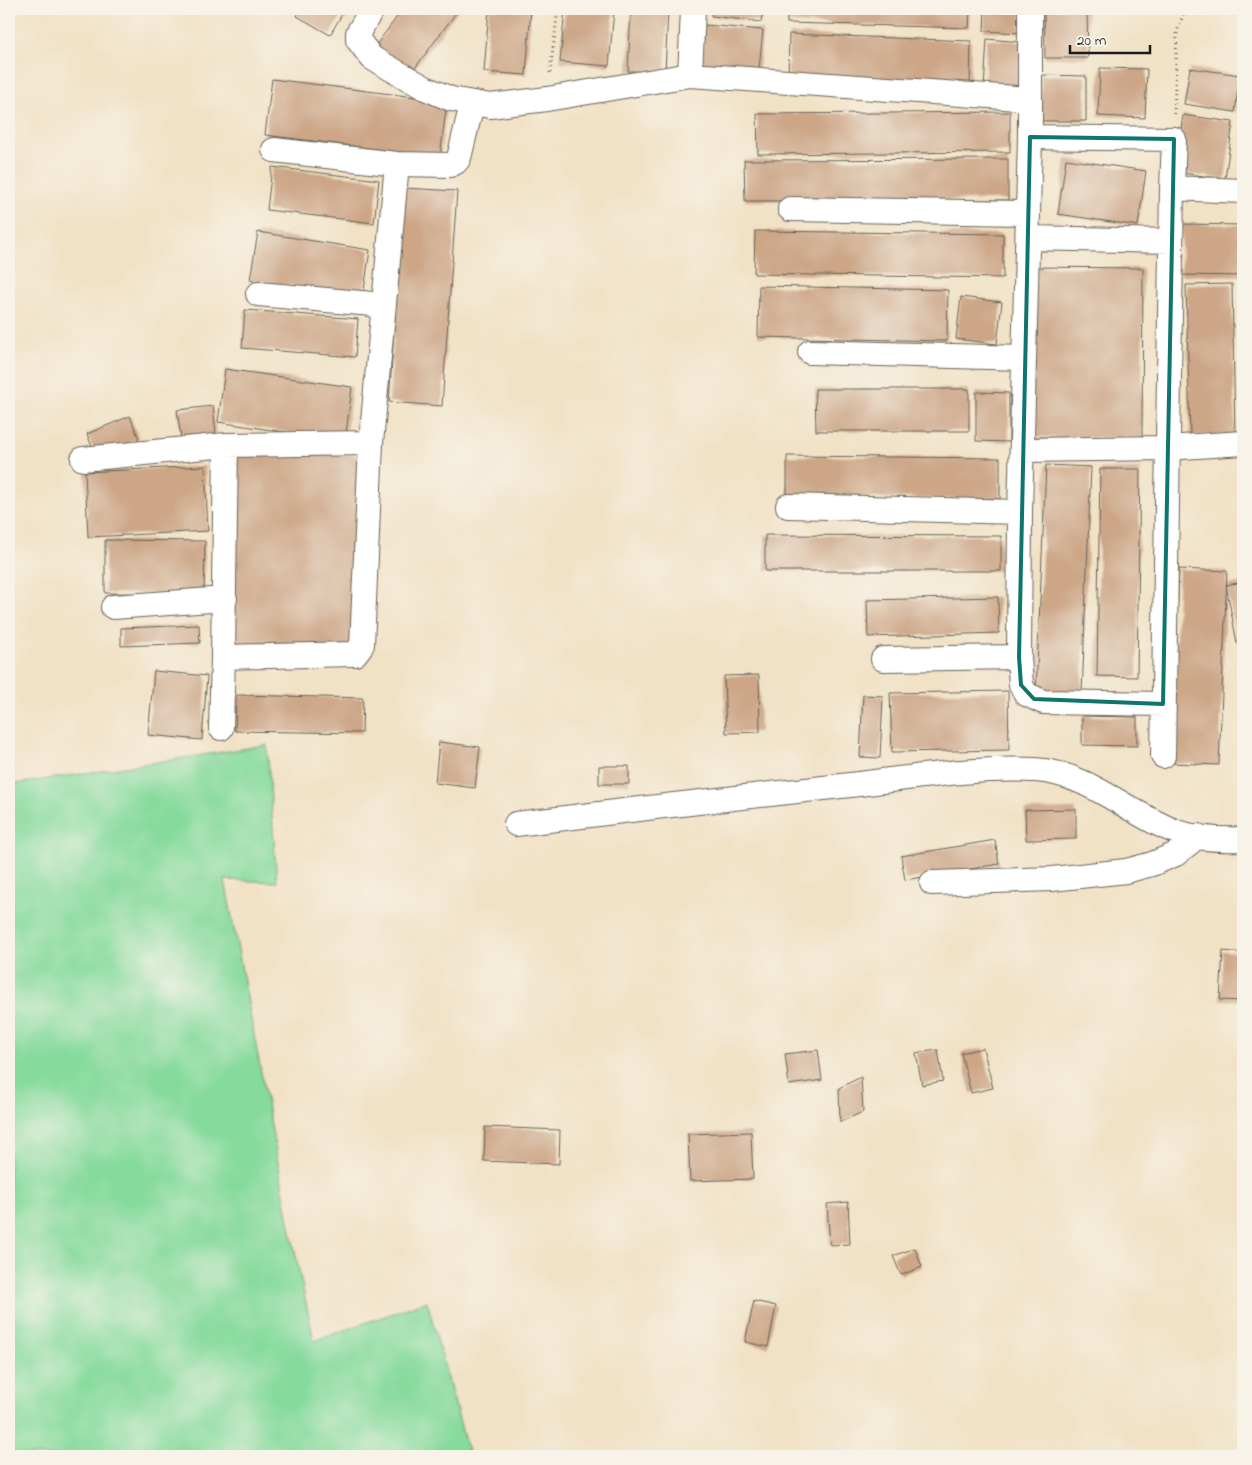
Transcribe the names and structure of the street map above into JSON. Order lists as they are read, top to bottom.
{
  "scale_bar": "20 m"
}
